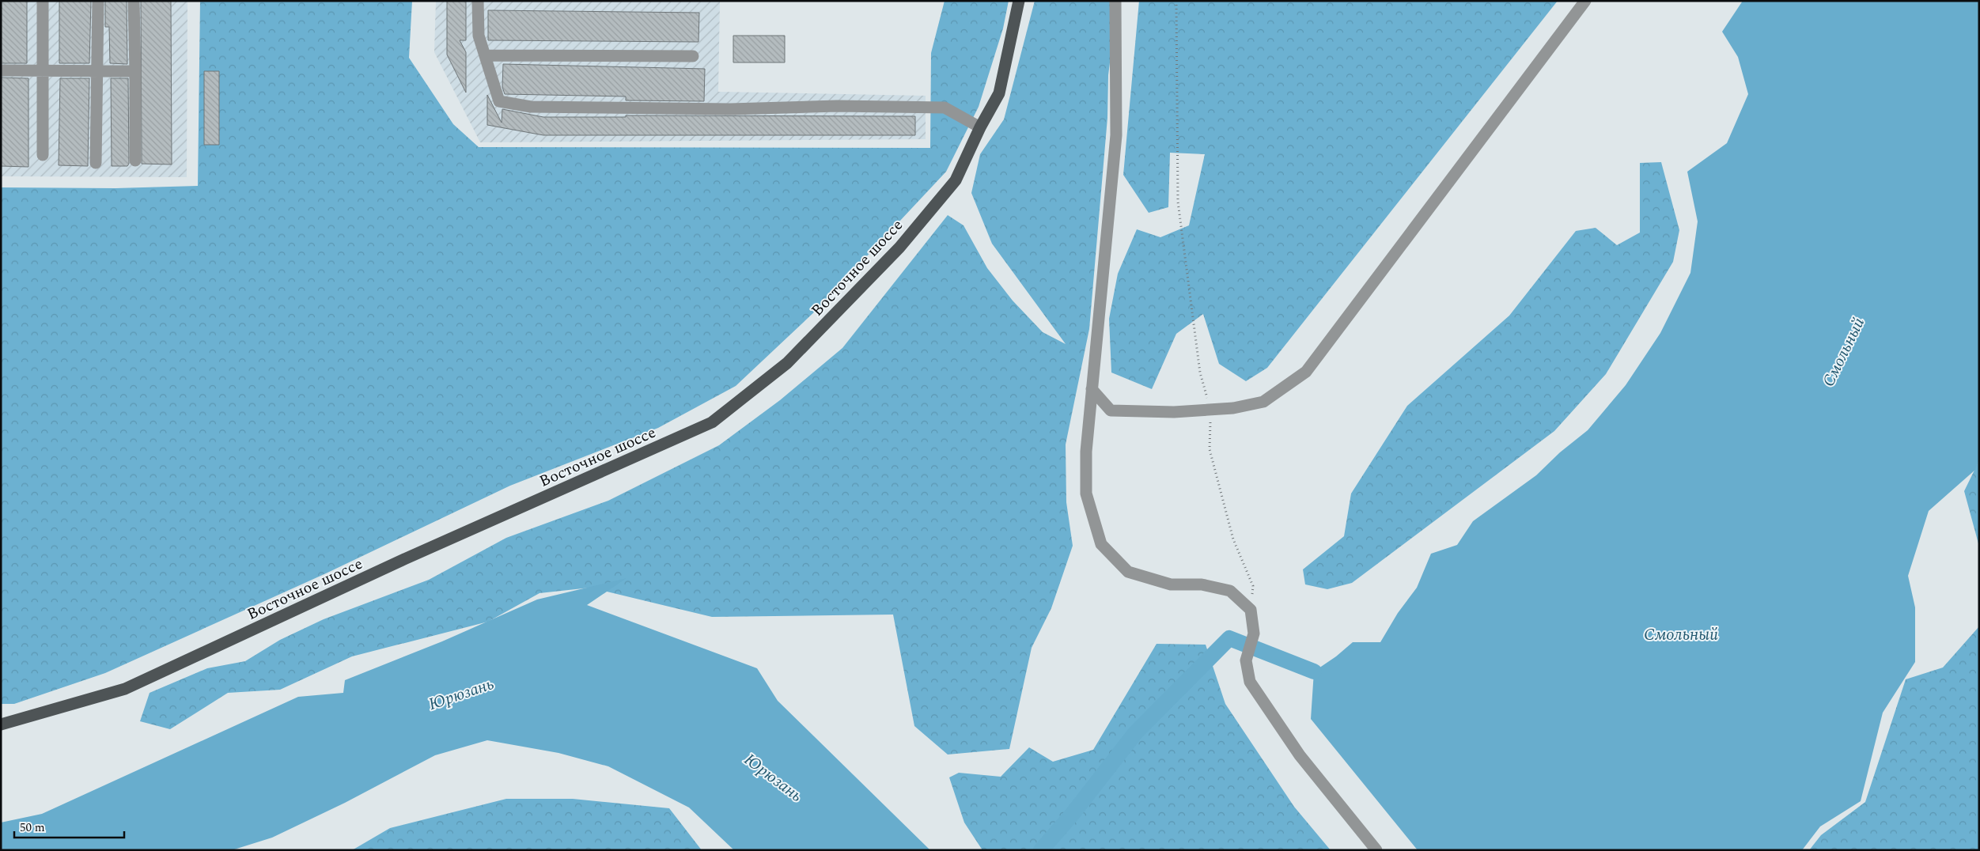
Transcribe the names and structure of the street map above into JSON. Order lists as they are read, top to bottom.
{
  "streets": {
    "main road": ["Восточное шоссе"]
  },
  "water": ["Смольный", "Юрюзань"],
  "scale_bar": "50 m"
}
